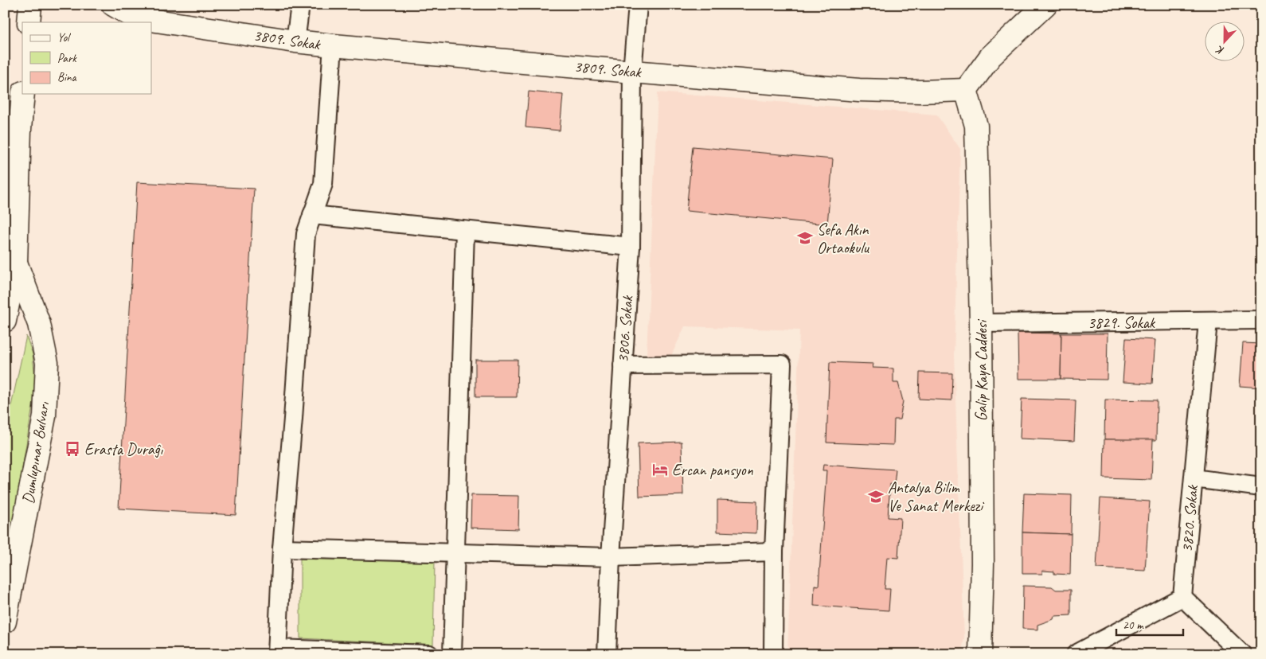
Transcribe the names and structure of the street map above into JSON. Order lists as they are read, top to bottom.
{
  "streets": {
    "main road": ["3809. Sokak", "Galip Kaya Caddesi", "Dumlupınar Bulvarı"],
    "street": ["3829. Sokak", "3806. Sokak", "3820. Sokak"]
  },
  "crossings": [
    ["3809. Sokak", "3806. Sokak"],
    ["3809. Sokak", "Galip Kaya Caddesi"],
    ["3829. Sokak", "Galip Kaya Caddesi"],
    ["3829. Sokak", "3820. Sokak"]
  ],
  "places": {
    "school or university": ["Sefa Akın Ortaokulu", "Antalya Bilim Ve Sanat Merkezi"],
    "bus stop": ["Erasta Duraĝı"],
    "hotel": ["Ercan pansyon"]
  },
  "legend": ["Yol", "Park", "Bina"],
  "scale_bar": "20 m",
  "north": "bottom"
}
